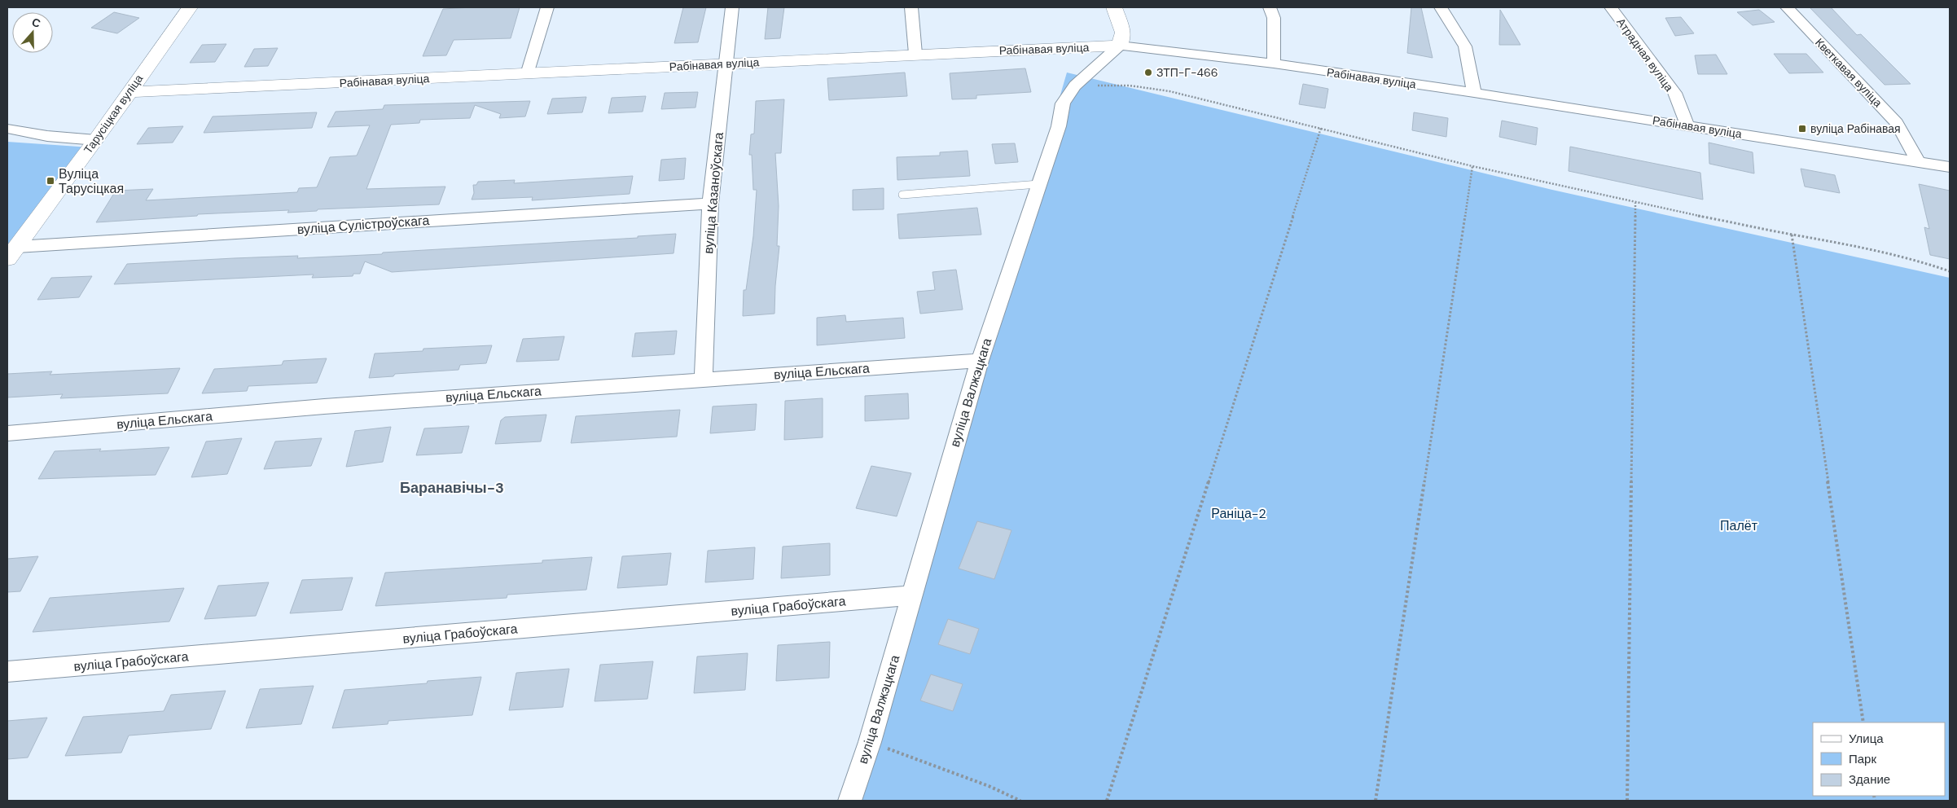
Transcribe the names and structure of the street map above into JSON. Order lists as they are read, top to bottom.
{
  "streets": {
    "street": [
      "Рабінавая вуліца",
      "Атрадная вуліца",
      "Кветкавая вуліца",
      "Тарусіцкая вуліца",
      "вуліца Казаноўскага",
      "вуліца Сулістроўскага",
      "вуліца Ельскага",
      "вуліца Валжэцкага",
      "вуліца Грабоўскага"
    ]
  },
  "crossings": [
    ["Рабінавая вуліца", "Атрадная вуліца"],
    ["Рабінавая вуліца", "Кветкавая вуліца"],
    ["Рабінавая вуліца", "Тарусіцкая вуліца"],
    ["Рабінавая вуліца", "вуліца Казаноўскага"],
    ["Рабінавая вуліца", "вуліца Валжэцкага"],
    ["Тарусіцкая вуліца", "вуліца Сулістроўскага"],
    ["вуліца Казаноўскага", "вуліца Сулістроўскага"],
    ["вуліца Казаноўскага", "вуліца Ельскага"],
    ["вуліца Ельскага", "вуліца Валжэцкага"],
    ["вуліца Валжэцкага", "вуліца Грабоўскага"]
  ],
  "districts": ["Баранавічы-3"],
  "parks": ["Раніца-2", "Палёт"],
  "places": {
    "other": ["ЗТП-Г-466"],
    "transit": ["вуліца Рабінавая", "Вуліца Тарусіцкая"]
  },
  "legend": ["Улица", "Парк", "Здание"],
  "north": "top"
}
